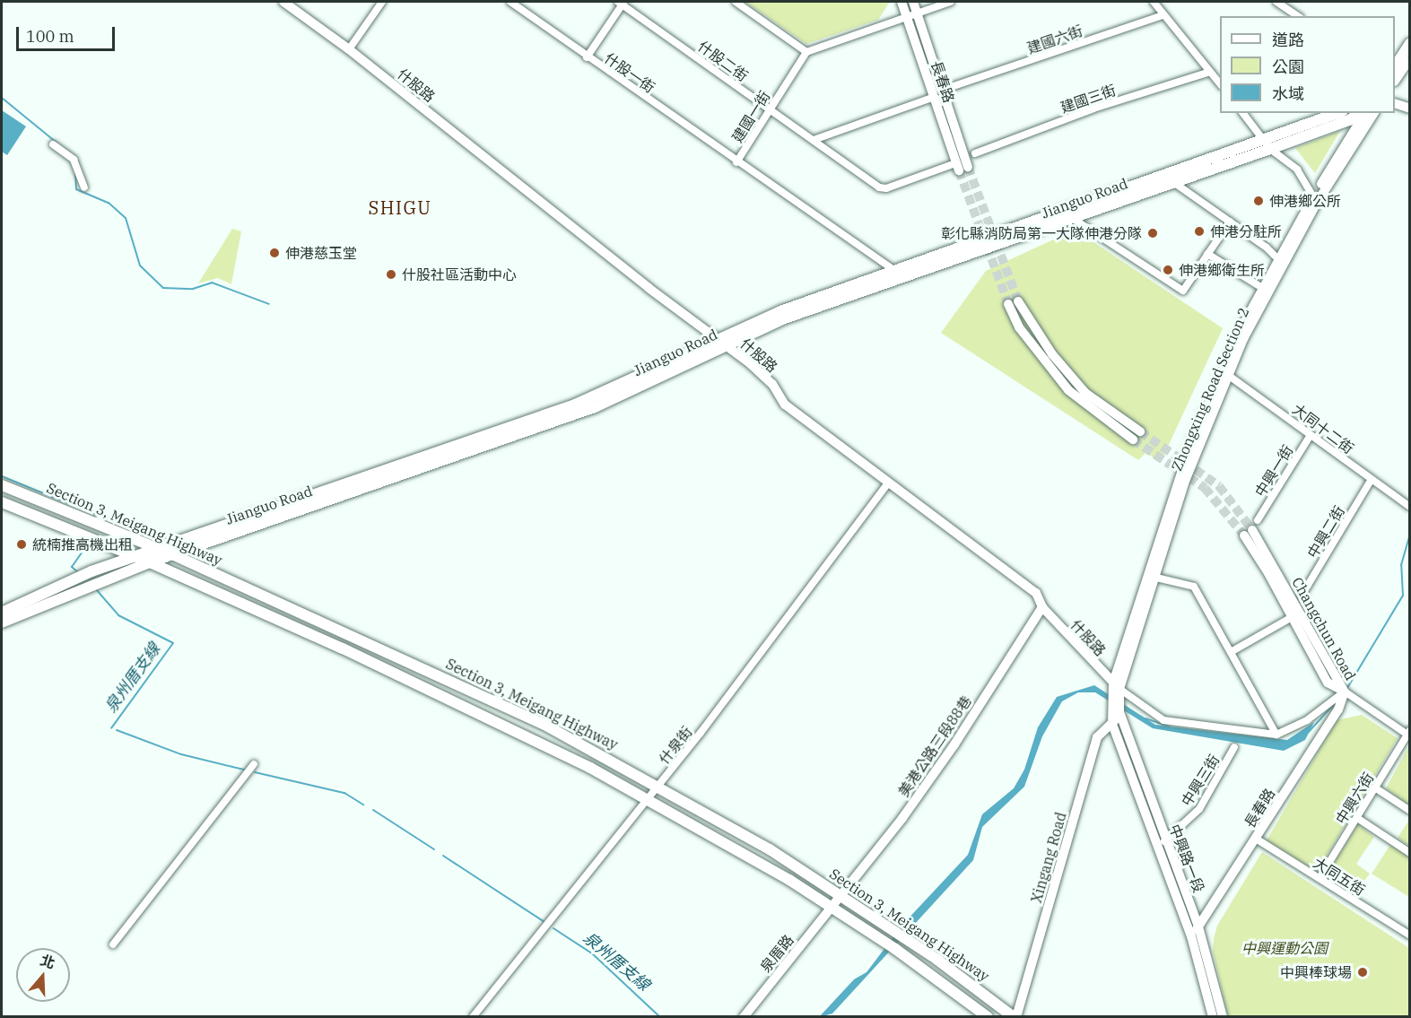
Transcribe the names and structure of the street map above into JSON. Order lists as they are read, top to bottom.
{
  "streets": {
    "main road": ["Jianguo Road", "Section 3, Meigang Highway"],
    "street": [
      "建國六街",
      "什股二街",
      "什股一街",
      "長春路",
      "什股路",
      "建國三街",
      "建國一街",
      "Zhongxing Road Section 2",
      "大同十二街",
      "中興一街",
      "中興二街",
      "Changchun Road",
      "什泉街",
      "美港公路三段88巷",
      "中興三街",
      "中興六街",
      "Xingang Road",
      "中興路一段",
      "大同五街",
      "泉厝路"
    ]
  },
  "crossings": [
    ["什股二街", "建國一街"],
    ["什股一街", "建國一街"],
    ["長春路", "Changchun Road"],
    ["長春路", "中興路一段"],
    ["長春路", "大同五街"],
    ["什股路", "Jianguo Road"],
    ["什股路", "Zhongxing Road Section 2"],
    ["什股路", "什泉街"],
    ["什股路", "美港公路三段88巷"],
    ["什股路", "Xingang Road"],
    ["什股路", "中興路一段"],
    ["建國一街", "Jianguo Road"],
    ["Jianguo Road", "Section 3, Meigang Highway"],
    ["Zhongxing Road Section 2", "大同十二街"],
    ["Zhongxing Road Section 2", "Xingang Road"],
    ["Zhongxing Road Section 2", "中興路一段"],
    ["大同十二街", "中興一街"],
    ["大同十二街", "中興二街"],
    ["Section 3, Meigang Highway", "什泉街"],
    ["Section 3, Meigang Highway", "美港公路三段88巷"],
    ["Section 3, Meigang Highway", "Xingang Road"],
    ["Section 3, Meigang Highway", "泉厝路"],
    ["美港公路三段88巷", "泉厝路"],
    ["中興三街", "中興路一段"],
    ["中興六街", "大同五街"],
    ["Xingang Road", "中興路一段"]
  ],
  "districts": ["SHIGU"],
  "water": ["泉州厝支線"],
  "parks": ["中興運動公園"],
  "places": [
    "伸港鄉公所",
    "伸港分駐所",
    "彰化縣消防局第一大隊伸港分隊",
    "伸港慈玉堂",
    "伸港鄉衛生所",
    "什股社區活動中心",
    "統楠推高機出租",
    "中興棒球場"
  ],
  "legend": ["道路", "公園", "水域"],
  "scale_bar": "100 m",
  "north": "top"
}
